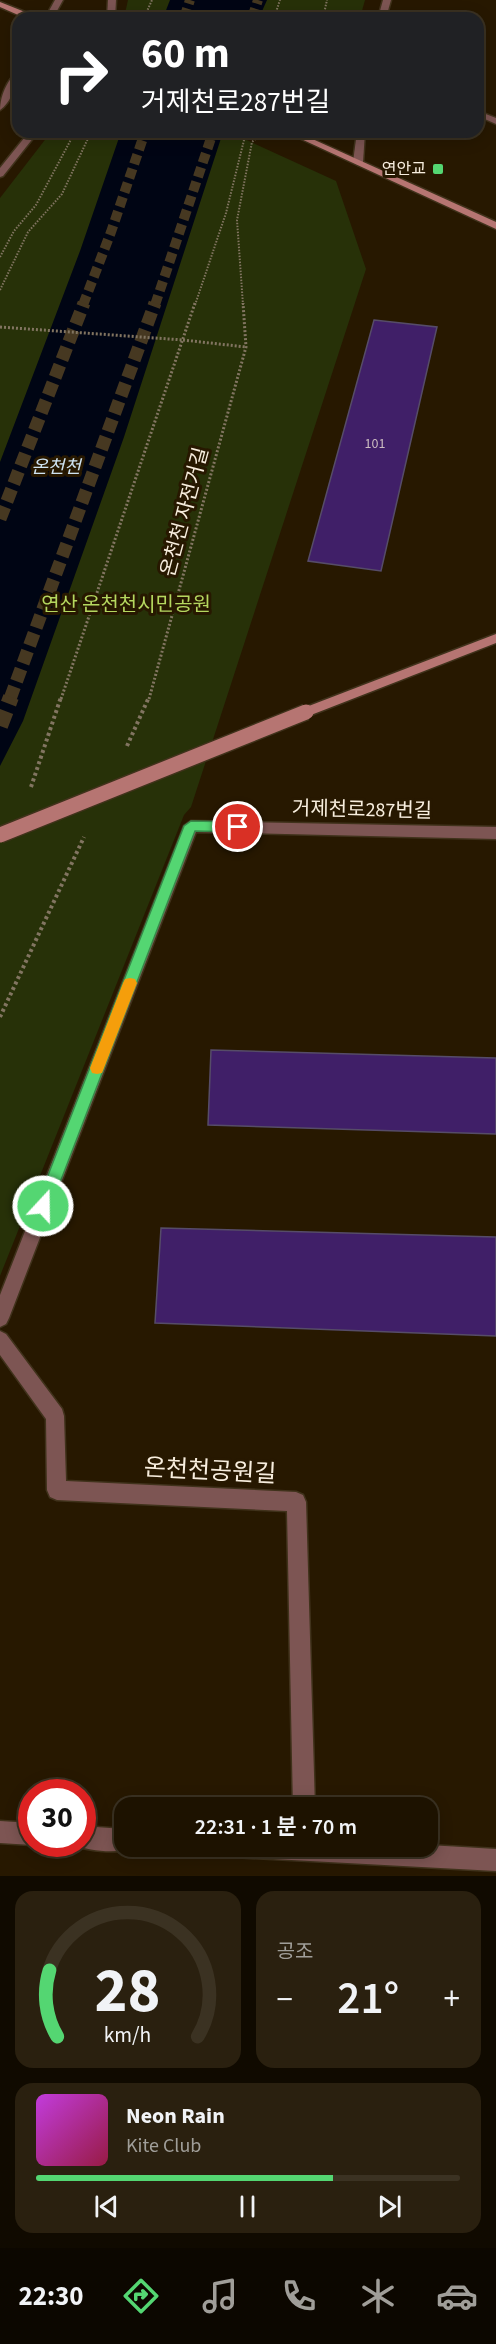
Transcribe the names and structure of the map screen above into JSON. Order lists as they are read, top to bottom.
{
  "streets": {
    "street": ["거제천로287번길", "온천천공원길"],
    "path": ["온천천 자전거길"]
  },
  "water": ["온천천"],
  "parks": ["연산 온천천시민공원"],
  "places": {
    "transit": ["연안교"]
  },
  "house_numbers": ["101"],
  "page": {
    "turn": ["60 m", "거제천로287번길"],
    "limit": "30",
    "trip": "22:31 · 1 분 · 70 m",
    "tile": "공조",
    "heat": ["−", "21°", "+"],
    "song": ["Neon Rain", "Kite Club"],
    "tabs": "22:30",
    "gauge": ["28", "km/h"]
  }
}
